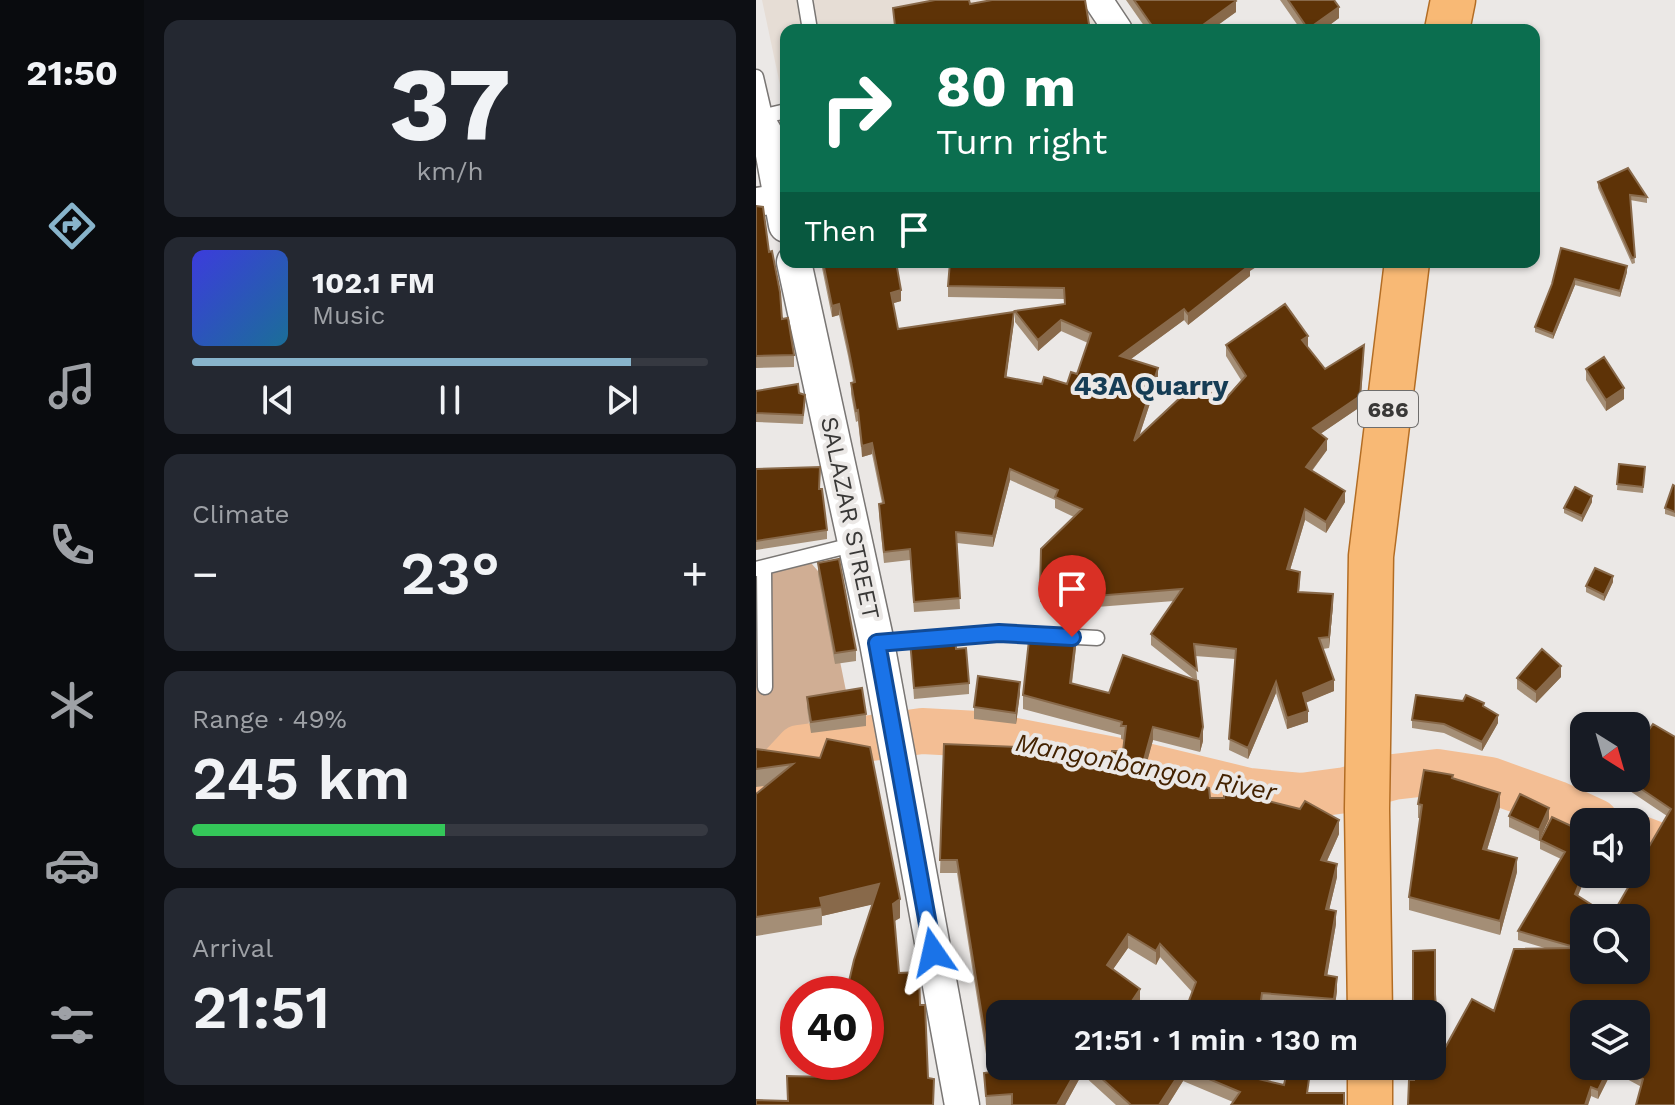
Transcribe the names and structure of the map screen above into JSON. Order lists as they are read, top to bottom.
{
  "streets": {
    "main road": ["686"],
    "street": ["SALAZAR STREET"]
  },
  "districts": ["43A Quarry"],
  "water": ["Mangonbangon River"],
  "north": "bottom right",
  "page": {
    "tabs": "21:50",
    "tile": [
      ["37", "km/h"],
      "Climate",
      ["Range · 49%", "245 km"],
      ["Arrival", "21:51"]
    ],
    "turn": ["80 m", "Turn right"],
    "then": "Then",
    "song": ["102.1 FM", "Music"],
    "heat": ["−", "23°", "+"],
    "limit": "40",
    "trip": "21:51 · 1 min · 130 m"
  }
}
